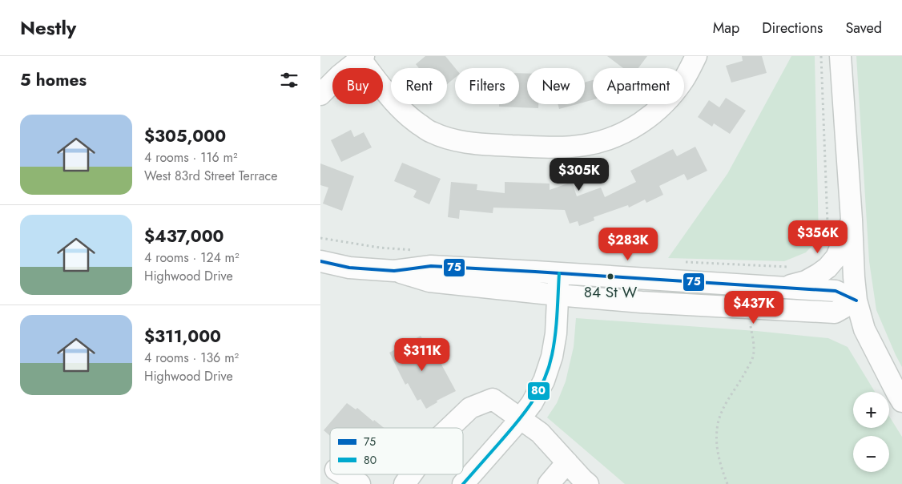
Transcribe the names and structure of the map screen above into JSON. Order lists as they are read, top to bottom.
{
  "places": ["84 St W"],
  "lines": ["transit line 75", "transit line 80"],
  "legend": ["75", "80"],
  "page": {
    "header": "Nestly",
    "nav": ["Map", "Directions", "Saved"],
    "heading": "5 homes",
    "chip": [
      "Buy",
      "Rent",
      "Filters",
      "New",
      "Apartment"
    ],
    "list": [
      {
        "name": "$305,000",
        "note": "4 rooms · 116 m² · West 83rd Street Terrace"
      },
      {
        "name": "$437,000",
        "note": "4 rooms · 124 m² · Highwood Drive"
      },
      {
        "name": "$311,000",
        "note": "4 rooms · 136 m² · Highwood Drive"
      }
    ],
    "price": [
      "$305K",
      "$356K",
      "$283K",
      "$437K",
      "$311K"
    ],
    "map_buttons": ["+", "−"]
  }
}
